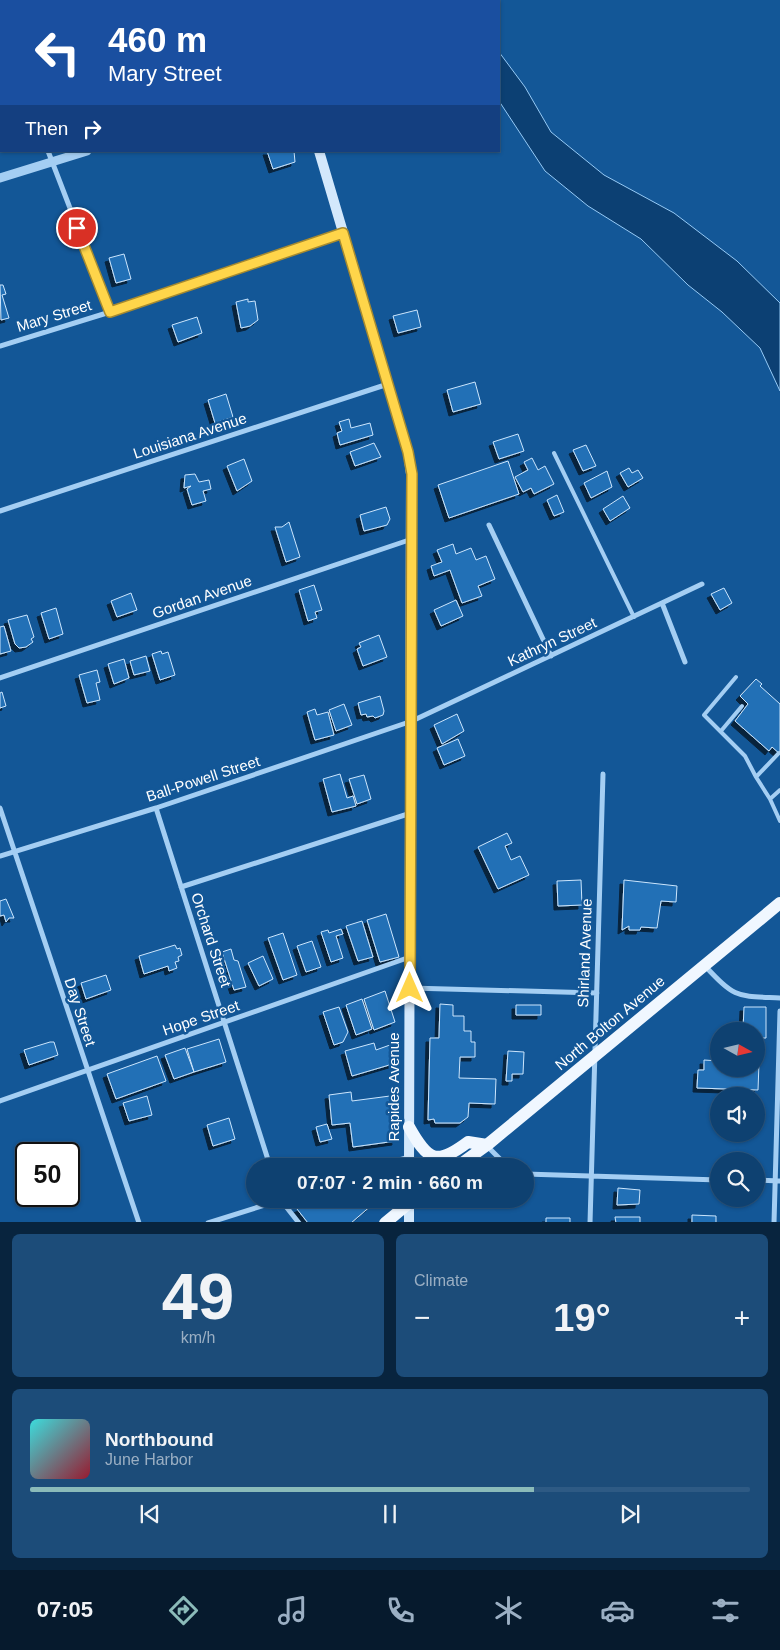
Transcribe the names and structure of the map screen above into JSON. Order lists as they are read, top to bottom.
{
  "streets": {
    "main road": ["North Bolton Avenue", "Rapides Avenue"],
    "street": [
      "Mary Street",
      "Louisiana Avenue",
      "Gordan Avenue",
      "Kathryn Street",
      "Ball-Powell Street",
      "Orchard Street",
      "Shirland Avenue",
      "Day Street",
      "Hope Street"
    ]
  },
  "crossings": [
    ["Mary Street", "Rapides Avenue"],
    ["Louisiana Avenue", "Rapides Avenue"],
    ["Gordan Avenue", "Rapides Avenue"],
    ["Kathryn Street", "Ball-Powell Street"],
    ["Kathryn Street", "Rapides Avenue"],
    ["Ball-Powell Street", "Orchard Street"],
    ["Ball-Powell Street", "Day Street"],
    ["Ball-Powell Street", "Rapides Avenue"],
    ["Orchard Street", "Hope Street"],
    ["Shirland Avenue", "North Bolton Avenue"],
    ["Day Street", "Hope Street"],
    ["Hope Street", "Rapides Avenue"]
  ],
  "north": "right",
  "page": {
    "turn": ["460 m", "Mary Street"],
    "then": "Then",
    "limit": "50",
    "trip": "07:07 · 2 min · 660 m",
    "tile": [
      ["49", "km/h"],
      "Climate"
    ],
    "heat": ["−", "19°", "+"],
    "song": ["Northbound", "June Harbor"],
    "tabs": "07:05"
  }
}
